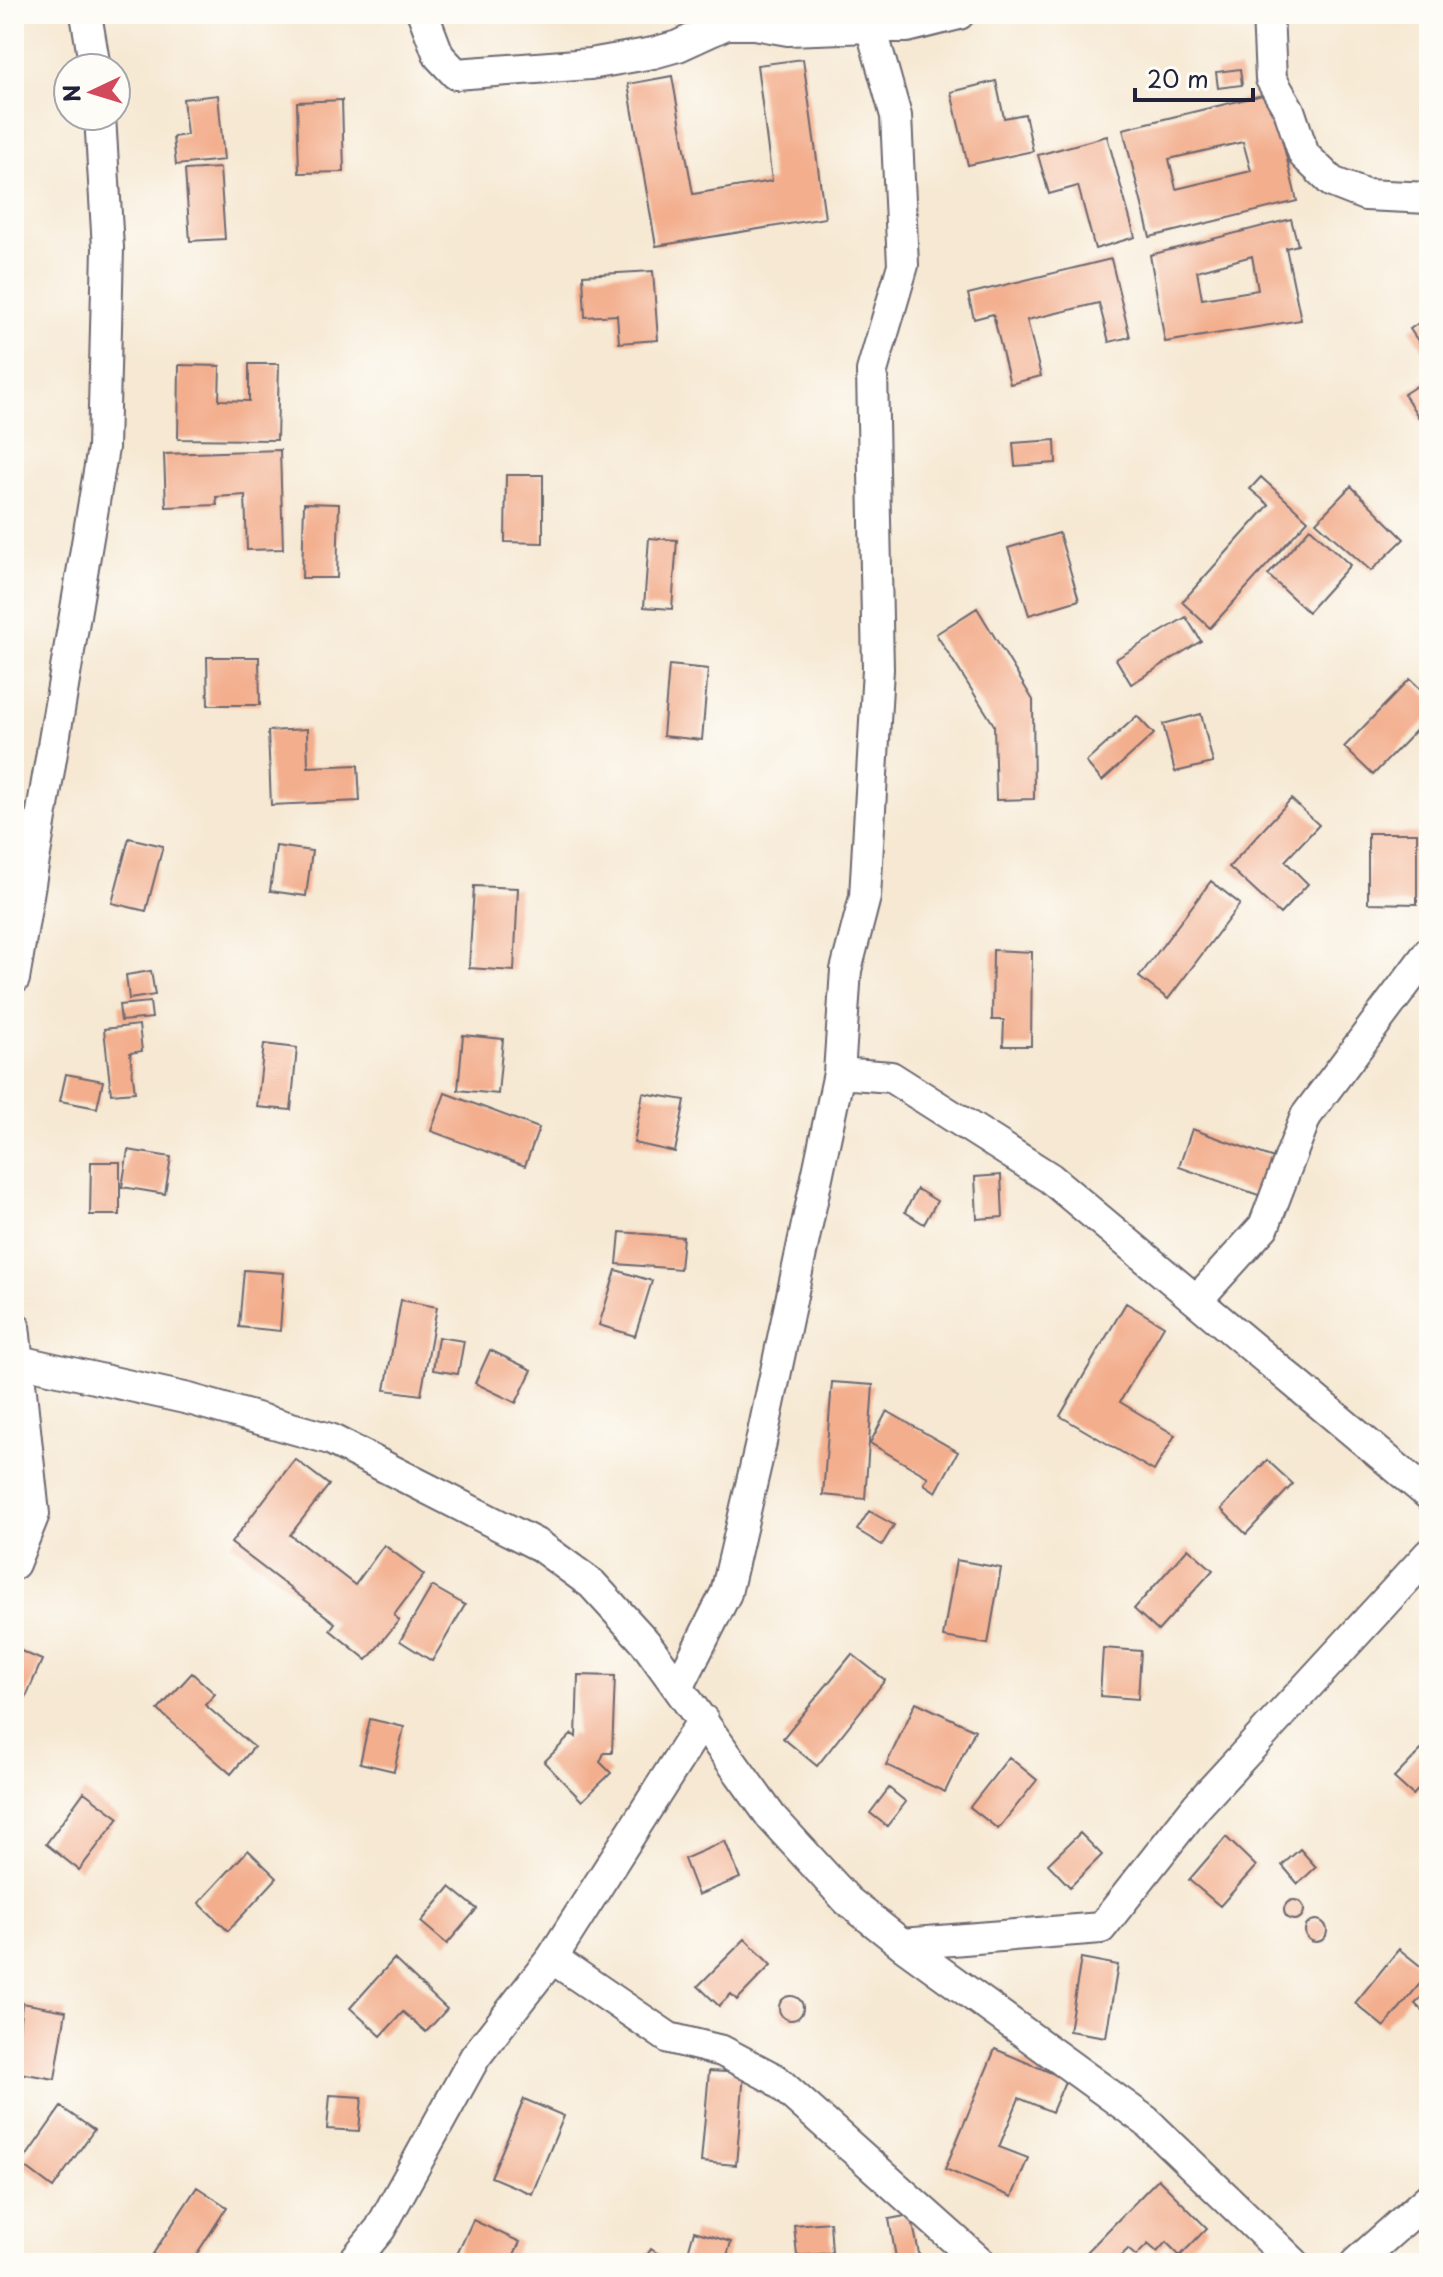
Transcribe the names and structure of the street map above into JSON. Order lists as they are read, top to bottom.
{
  "scale_bar": "20 m",
  "north": "left"
}
